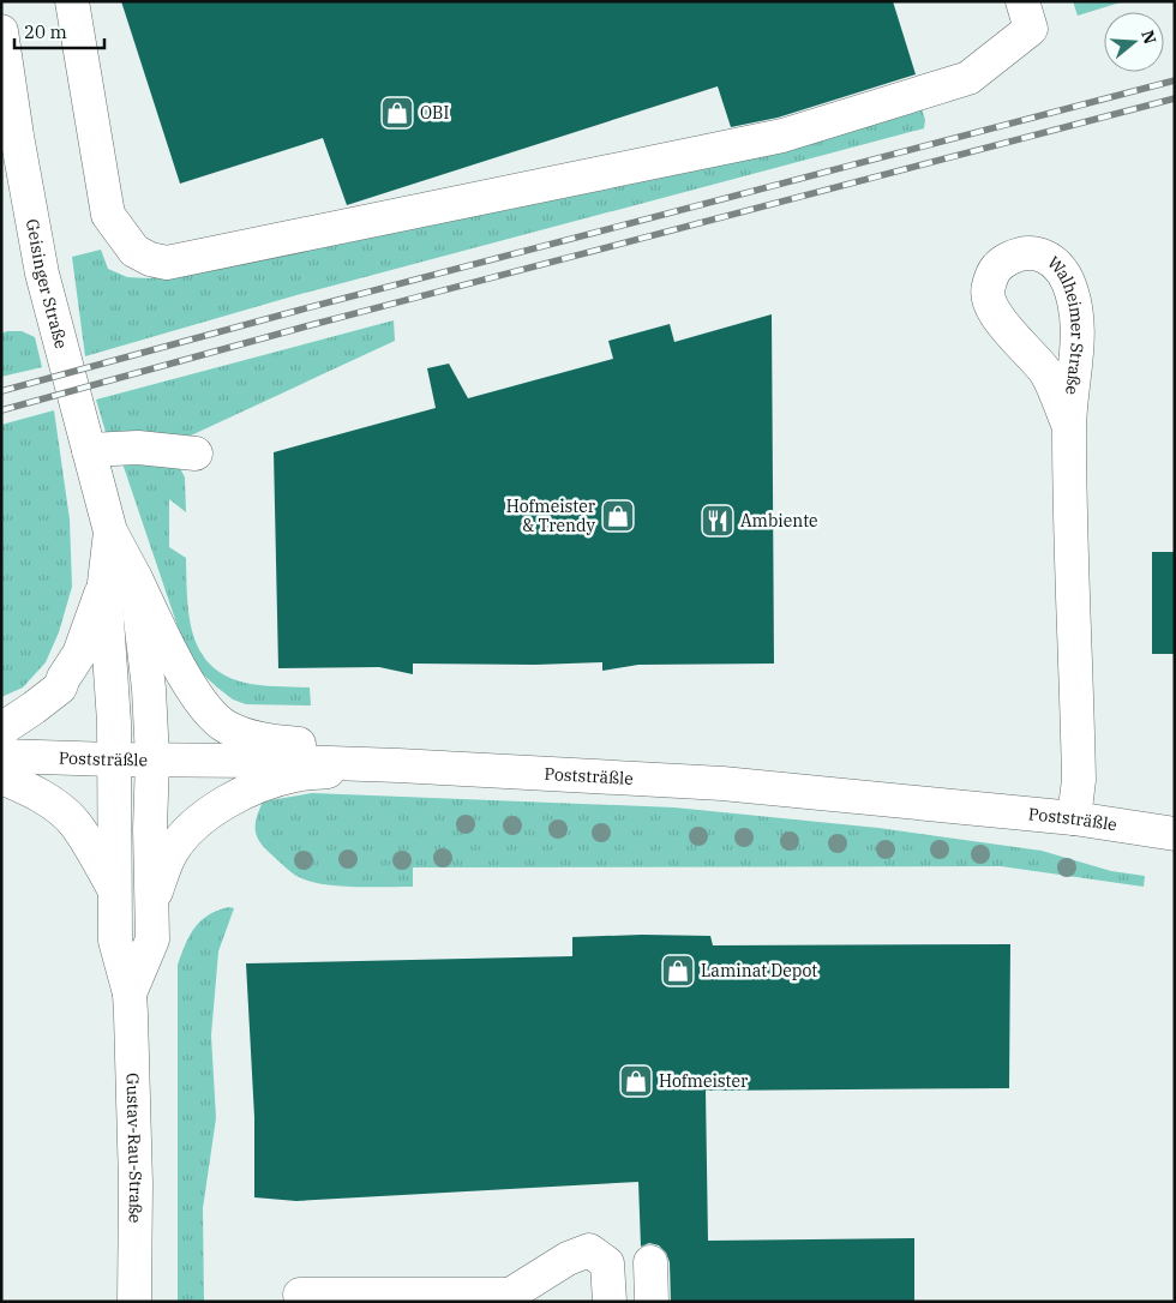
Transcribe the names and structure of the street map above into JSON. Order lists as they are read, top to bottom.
{
  "streets": {
    "street": [
      "Geisinger Straße",
      "Walheimer Straße",
      "Poststräßle",
      "Gustav-Rau-Straße"
    ]
  },
  "crossings": [
    ["Geisinger Straße", "Poststräßle"],
    ["Geisinger Straße", "Gustav-Rau-Straße"],
    ["Walheimer Straße", "Poststräßle"],
    ["Poststräßle", "Gustav-Rau-Straße"]
  ],
  "places": {
    "shop": [
      "OBI",
      "Hofmeister & Trendy",
      "Laminat Depot",
      "Hofmeister"
    ],
    "restaurant": ["Ambiente"]
  },
  "scale_bar": "20 m",
  "north": "right"
}
